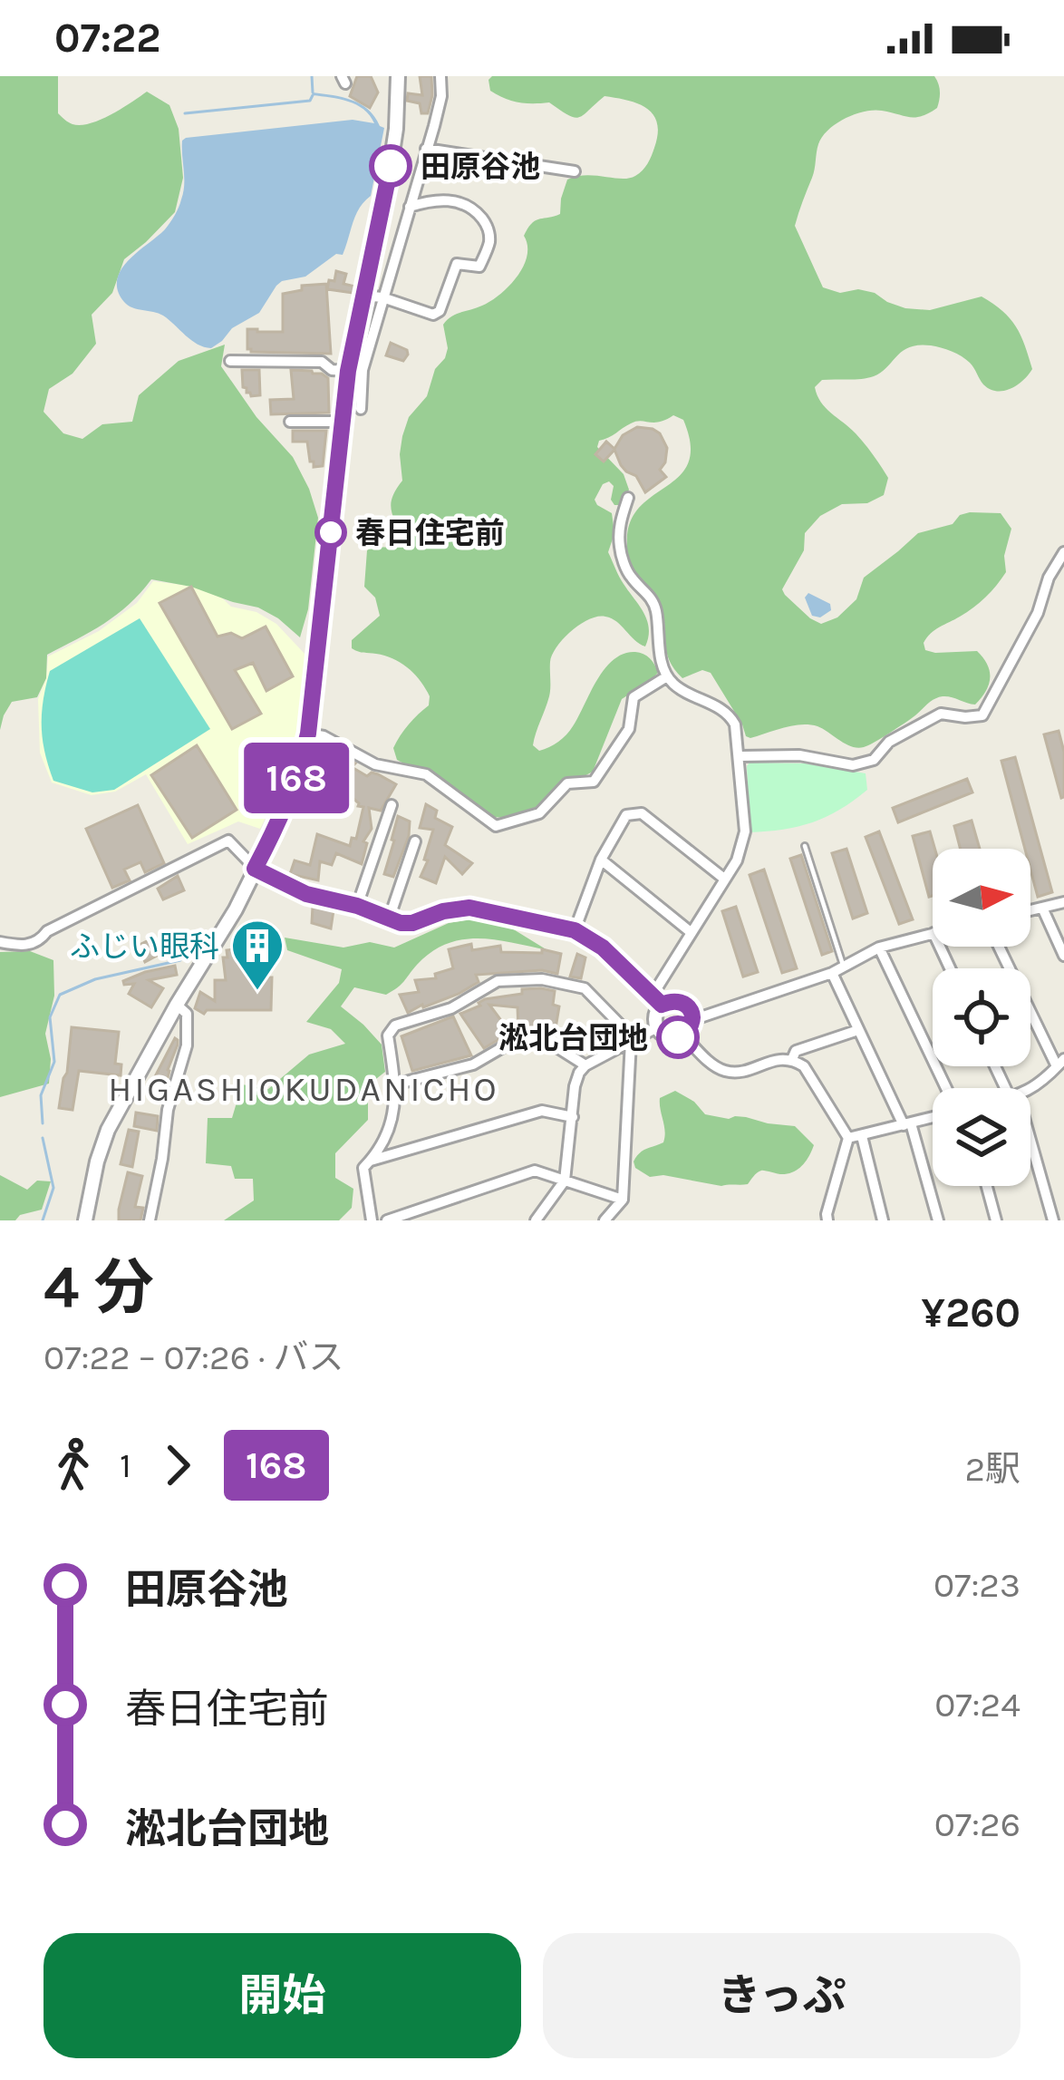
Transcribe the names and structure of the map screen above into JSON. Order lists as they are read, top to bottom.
{
  "districts": ["HIGASHIOKUDANICHO"],
  "places": {
    "other": ["田原谷池", "春日住宅前", "淞北台団地"],
    "building": ["ふじい眼科"]
  },
  "lines": ["bus line 168"],
  "north": "right",
  "page": {
    "status": "07:22",
    "on_map": "168",
    "heading": ["4 分", "07:22 – 07:26 · バス", "¥260"],
    "legs": ["1", "168", "2駅"],
    "list": [
      {
        "name": "田原谷池",
        "value": "07:23"
      },
      {
        "name": "春日住宅前",
        "value": "07:24"
      },
      {
        "name": "淞北台団地",
        "value": "07:26"
      }
    ],
    "buttons": ["開始", "きっぷ"]
  }
}
